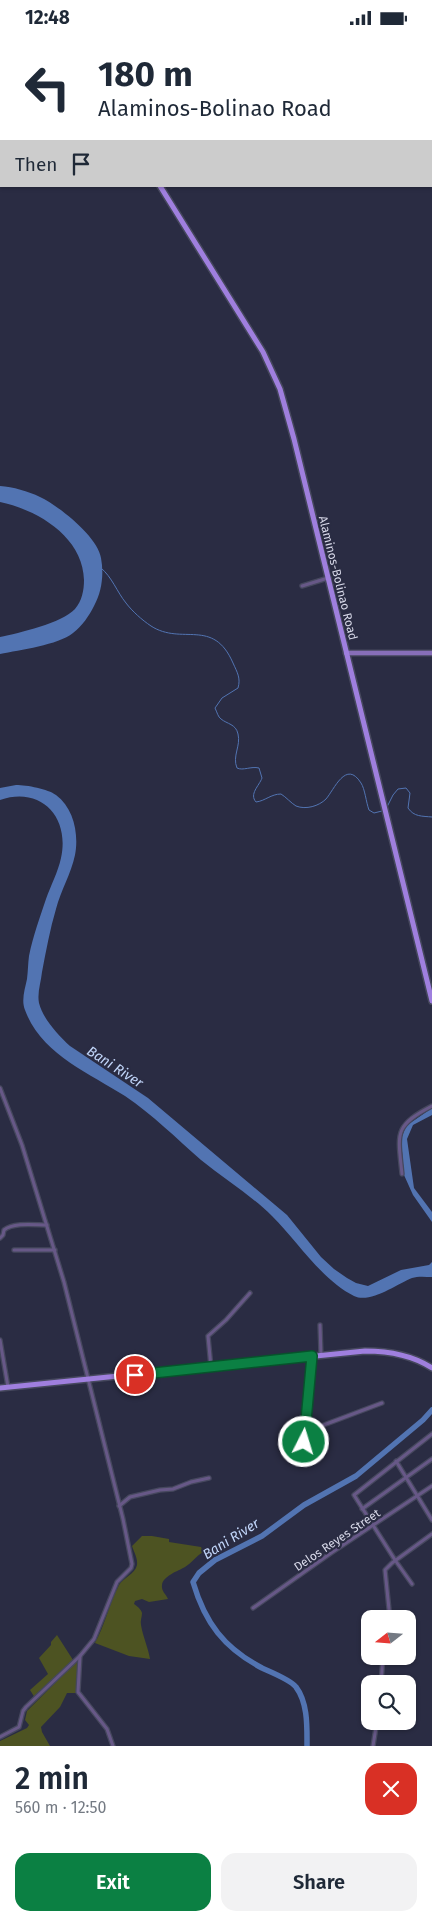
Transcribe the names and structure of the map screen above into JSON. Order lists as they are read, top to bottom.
{
  "streets": {
    "main road": ["Alaminos-Bolinao Road"],
    "street": ["Delos Reyes Street"]
  },
  "water": ["Bani River"],
  "north": "left",
  "page": {
    "status": "12:48",
    "turn": ["180 m", "Alaminos-Bolinao Road"],
    "then": "Then",
    "heading": ["2 min", "560 m · 12:50"],
    "buttons": ["Exit", "Share"]
  }
}
